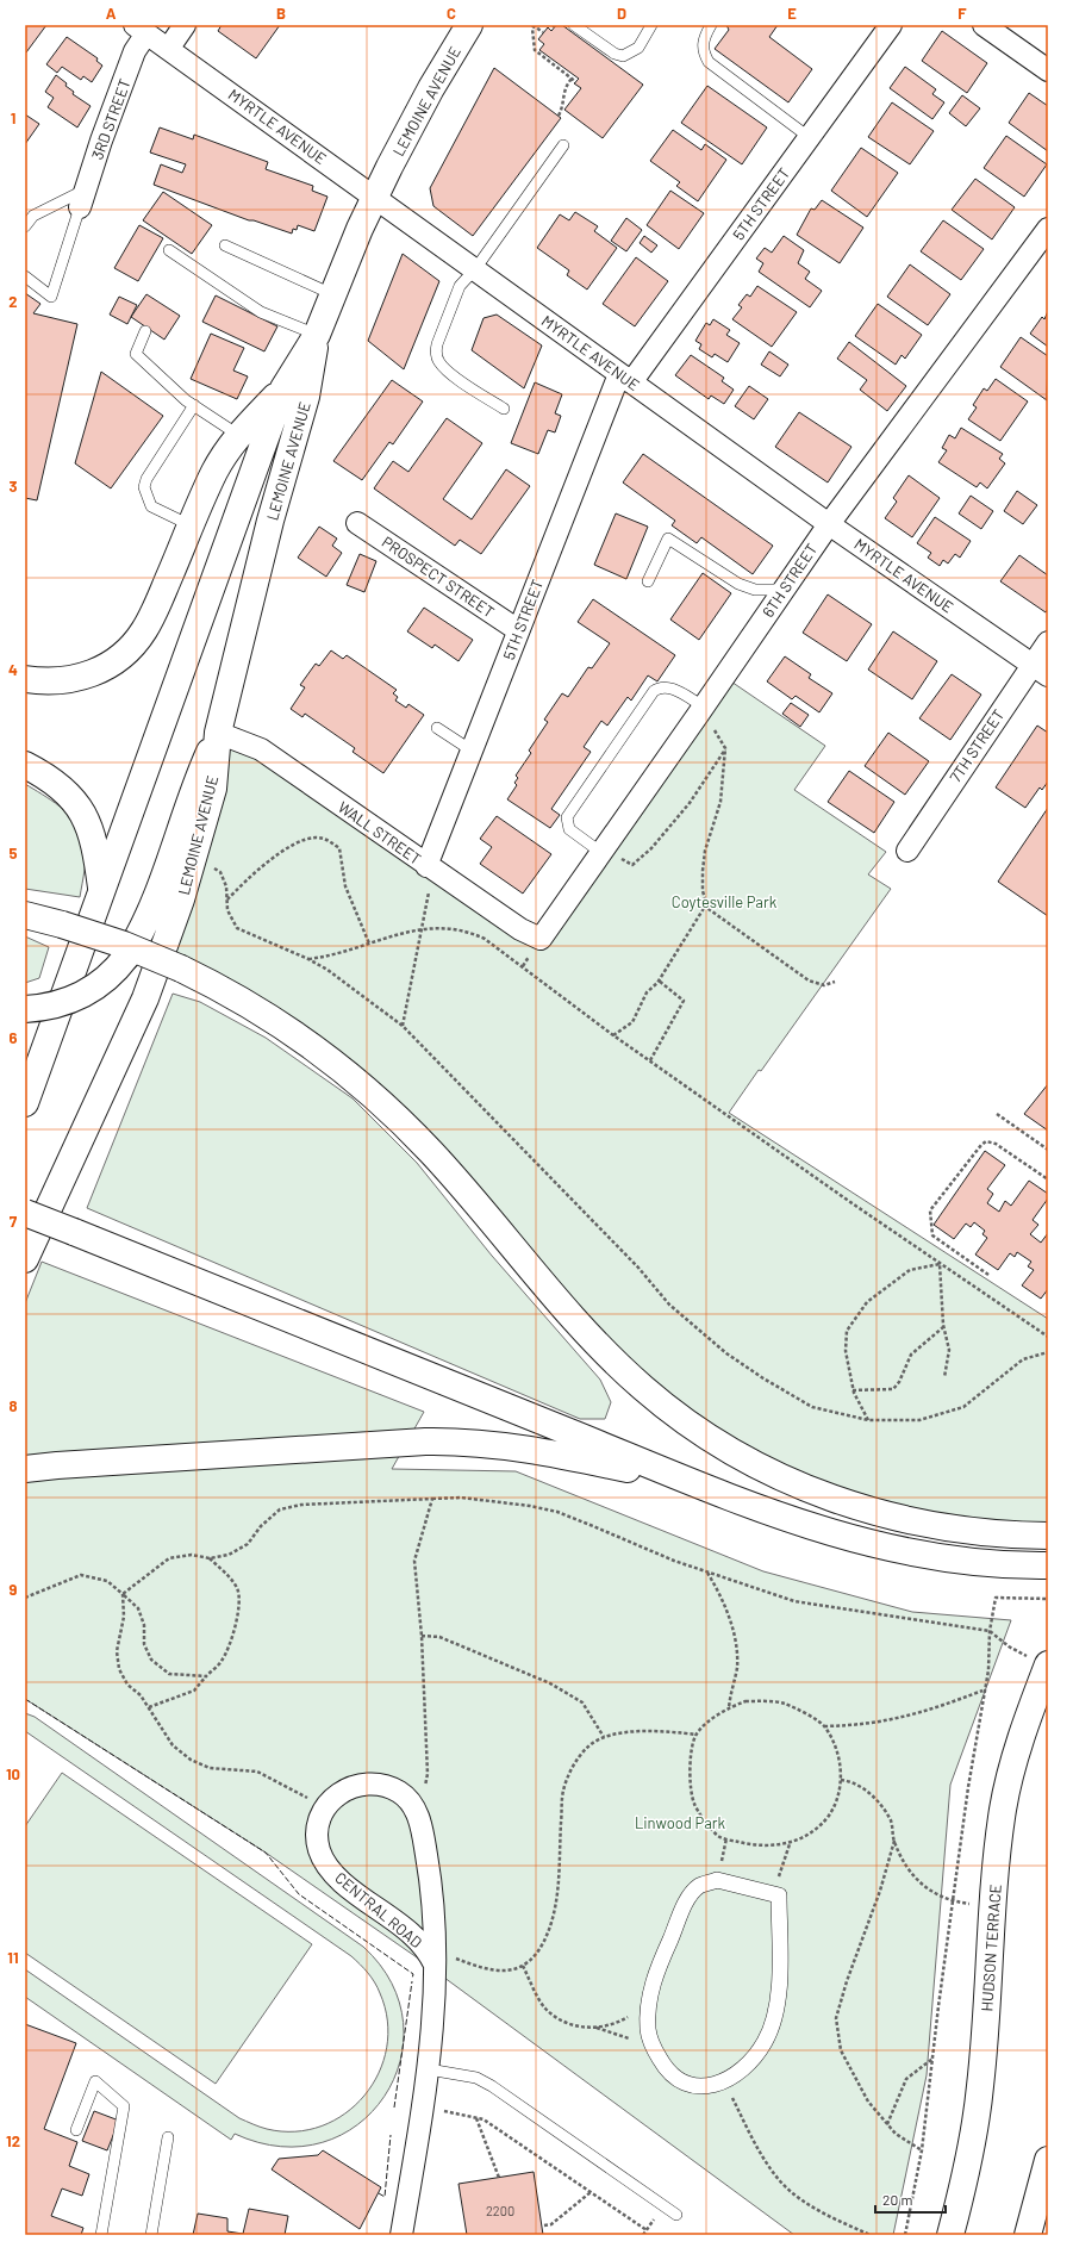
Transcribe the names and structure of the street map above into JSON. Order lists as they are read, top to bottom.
{
  "streets": {
    "main road": ["LEMOINE AVENUE", "HUDSON TERRACE"],
    "street": [
      "3RD STREET",
      "MYRTLE AVENUE",
      "5TH STREET",
      "PROSPECT STREET",
      "6TH STREET",
      "7TH STREET",
      "WALL STREET",
      "CENTRAL ROAD"
    ]
  },
  "crossings": [
    ["LEMOINE AVENUE", "MYRTLE AVENUE"],
    ["LEMOINE AVENUE", "WALL STREET"],
    ["3RD STREET", "MYRTLE AVENUE"],
    ["MYRTLE AVENUE", "5TH STREET"],
    ["MYRTLE AVENUE", "6TH STREET"],
    ["MYRTLE AVENUE", "7TH STREET"],
    ["5TH STREET", "PROSPECT STREET"],
    ["5TH STREET", "WALL STREET"],
    ["6TH STREET", "WALL STREET"]
  ],
  "parks": ["Coytesville Park", "Linwood Park"],
  "house_numbers": ["2200"],
  "scale_bar": "20 m",
  "grid": {
    "columns": [
      "A",
      "B",
      "C",
      "D",
      "E",
      "F"
    ],
    "rows": [
      "1",
      "2",
      "3",
      "4",
      "5",
      "6",
      "7",
      "8",
      "9",
      "10",
      "11",
      "12"
    ]
  }
}
